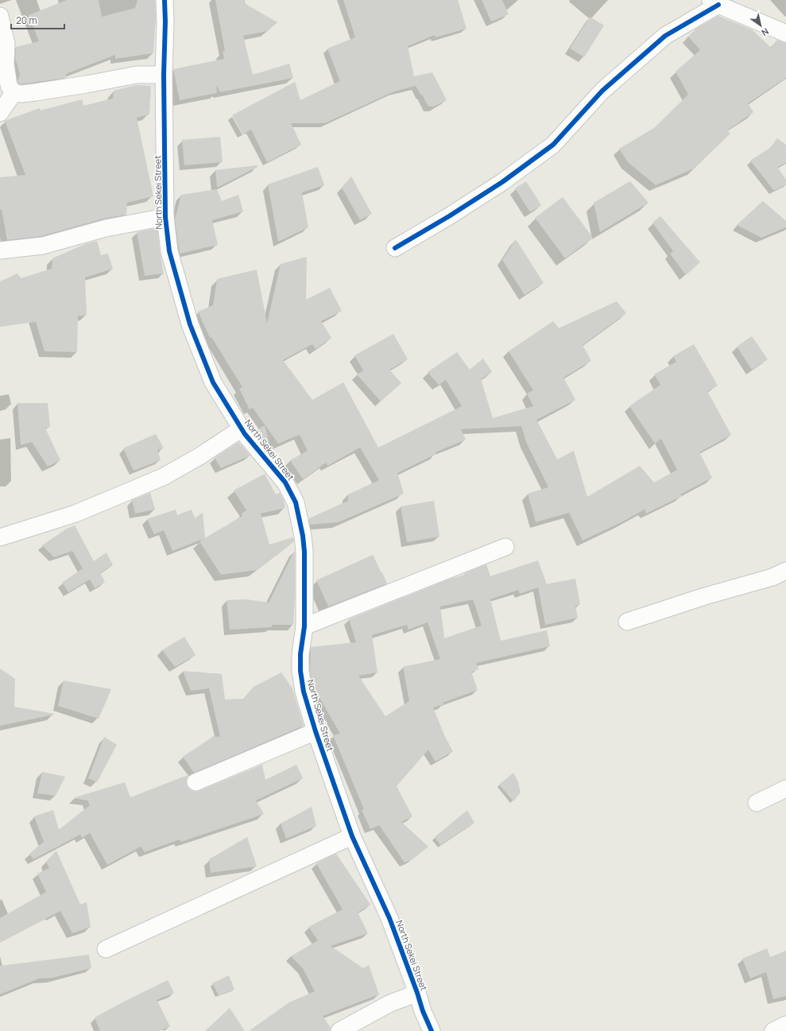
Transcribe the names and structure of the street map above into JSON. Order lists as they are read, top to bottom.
{
  "streets": {
    "street": ["North Sekei Street"]
  },
  "scale_bar": "20 m",
  "north": "bottom right"
}
